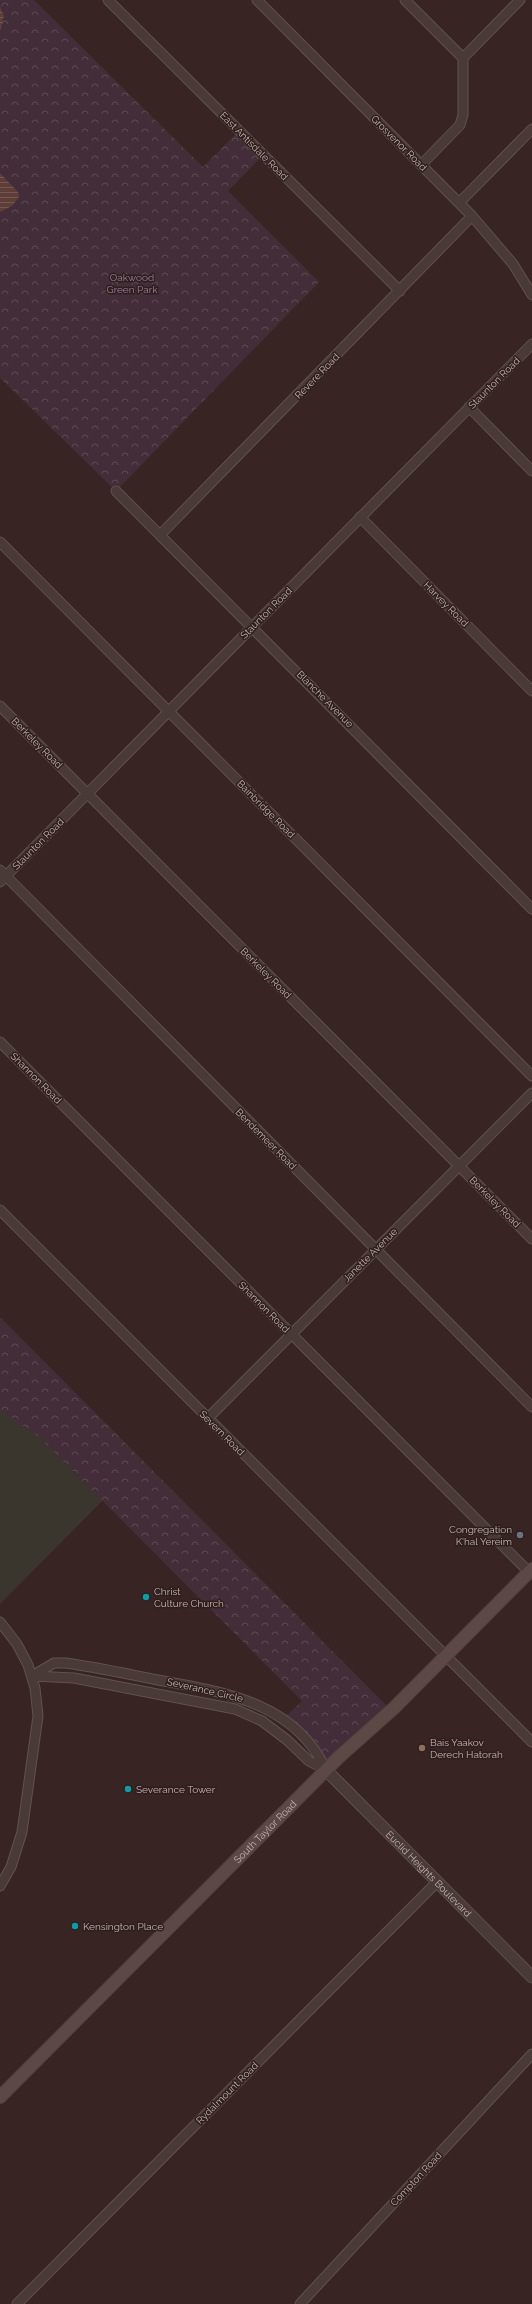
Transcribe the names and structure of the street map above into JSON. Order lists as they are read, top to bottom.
{
  "streets": {
    "main road": ["South Taylor Road"],
    "street": [
      "Grosvenor Road",
      "East Antisdale Road",
      "Revere Road",
      "Staunton Road",
      "Harvey Road",
      "Blanche Avenue",
      "Berkeley Road",
      "Bainbridge Road",
      "Shannon Road",
      "Bendemeer Road",
      "Janette Avenue",
      "Severn Road",
      "Severance Circle",
      "Euclid Heights Boulevard",
      "Rydalmount Road",
      "Compton Road"
    ]
  },
  "crossings": [
    ["Grosvenor Road", "Revere Road"],
    ["East Antisdale Road", "Revere Road"],
    ["Revere Road", "Blanche Avenue"],
    ["Staunton Road", "Harvey Road"],
    ["Staunton Road", "Blanche Avenue"],
    ["Staunton Road", "Berkeley Road"],
    ["Staunton Road", "Bainbridge Road"],
    ["Staunton Road", "Bendemeer Road"],
    ["Berkeley Road", "Janette Avenue"],
    ["Shannon Road", "Janette Avenue"],
    ["Shannon Road", "South Taylor Road"],
    ["Bendemeer Road", "Janette Avenue"],
    ["Janette Avenue", "Severn Road"],
    ["Severn Road", "South Taylor Road"],
    ["Severance Circle", "South Taylor Road"],
    ["Severance Circle", "Euclid Heights Boulevard"],
    ["South Taylor Road", "Euclid Heights Boulevard"],
    ["Euclid Heights Boulevard", "Rydalmount Road"]
  ],
  "parks": ["Oakwood Green Park"],
  "places": [
    "Congregation K'hal Yereim",
    "Christ Culture Church",
    "Bais Yaakov Derech Hatorah",
    "Severance Tower",
    "Kensington Place"
  ]
}
